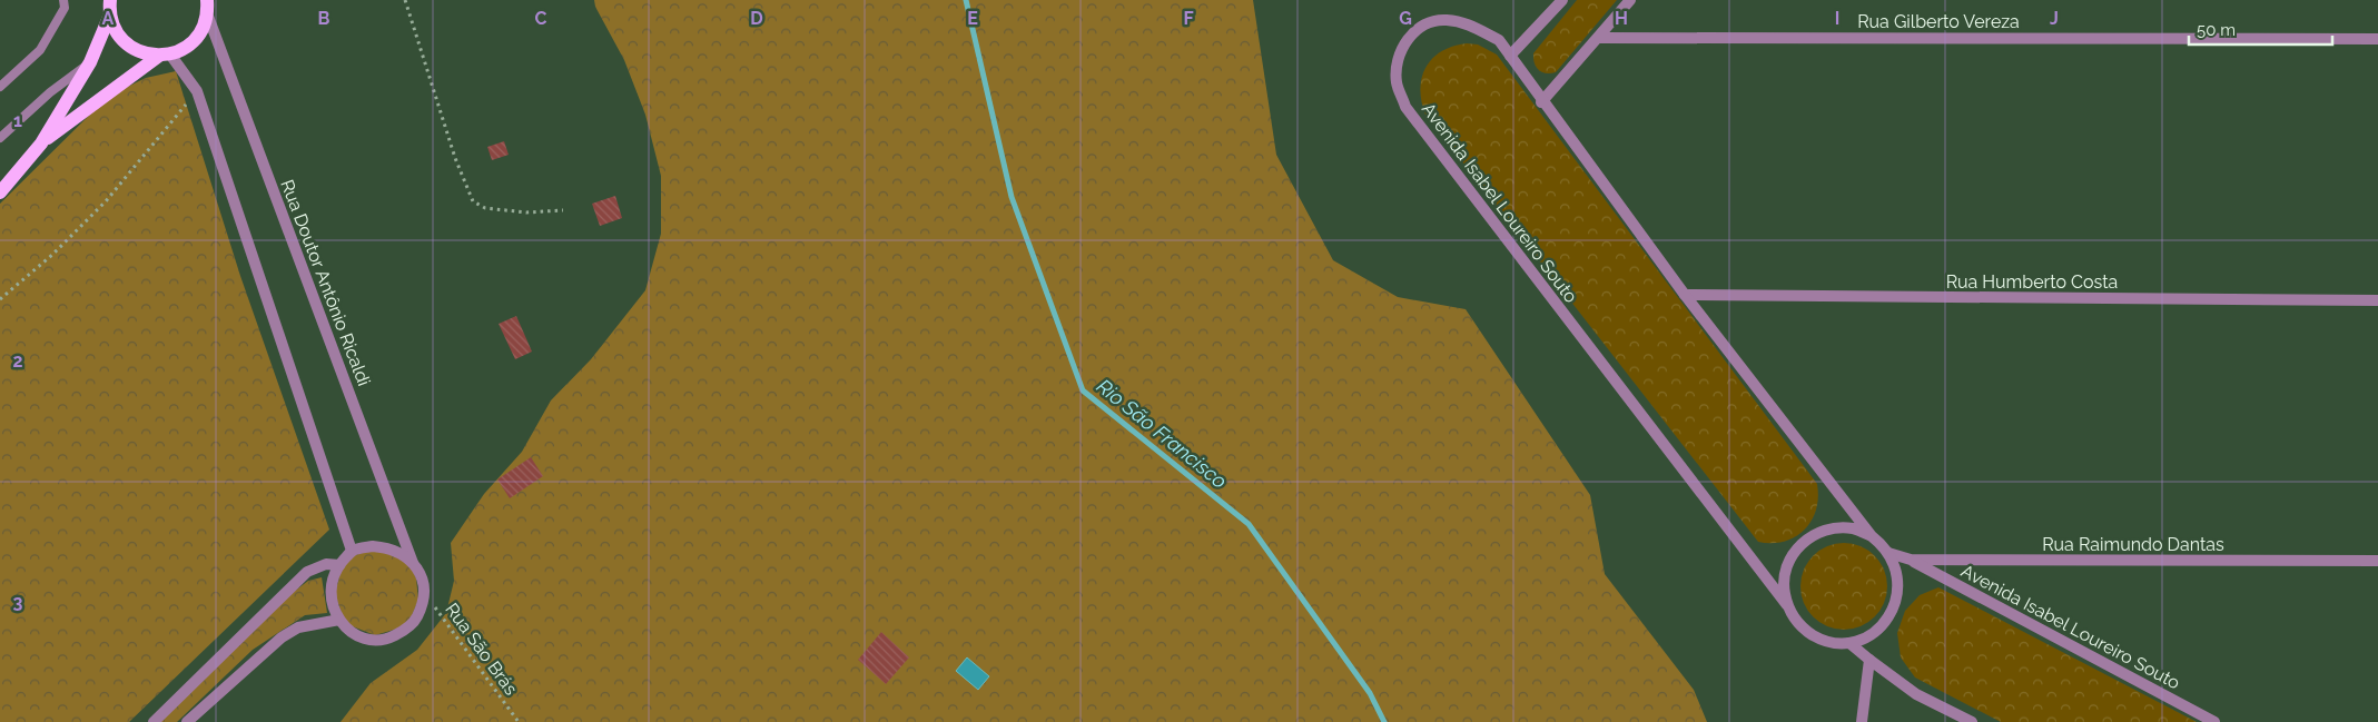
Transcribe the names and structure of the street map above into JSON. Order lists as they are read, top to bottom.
{
  "streets": {
    "street": [
      "Rua Gilberto Vereza",
      "Avenida Isabel Loureiro Souto",
      "Rua Humberto Costa",
      "Rua Doutor Antônio Ricaldi",
      "Rua Raimundo Dantas"
    ],
    "path": ["Rua São Brás"]
  },
  "crossings": [
    ["Avenida Isabel Loureiro Souto", "Rua Humberto Costa"],
    ["Avenida Isabel Loureiro Souto", "Rua Raimundo Dantas"],
    ["Rua Doutor Antônio Ricaldi", "Rua São Brás"]
  ],
  "water": ["Rio São Francisco"],
  "scale_bar": "50 m",
  "grid": {
    "columns": [
      "A",
      "B",
      "C",
      "D",
      "E",
      "F",
      "G",
      "H",
      "I",
      "J"
    ],
    "rows": ["1", "2", "3"]
  }
}
